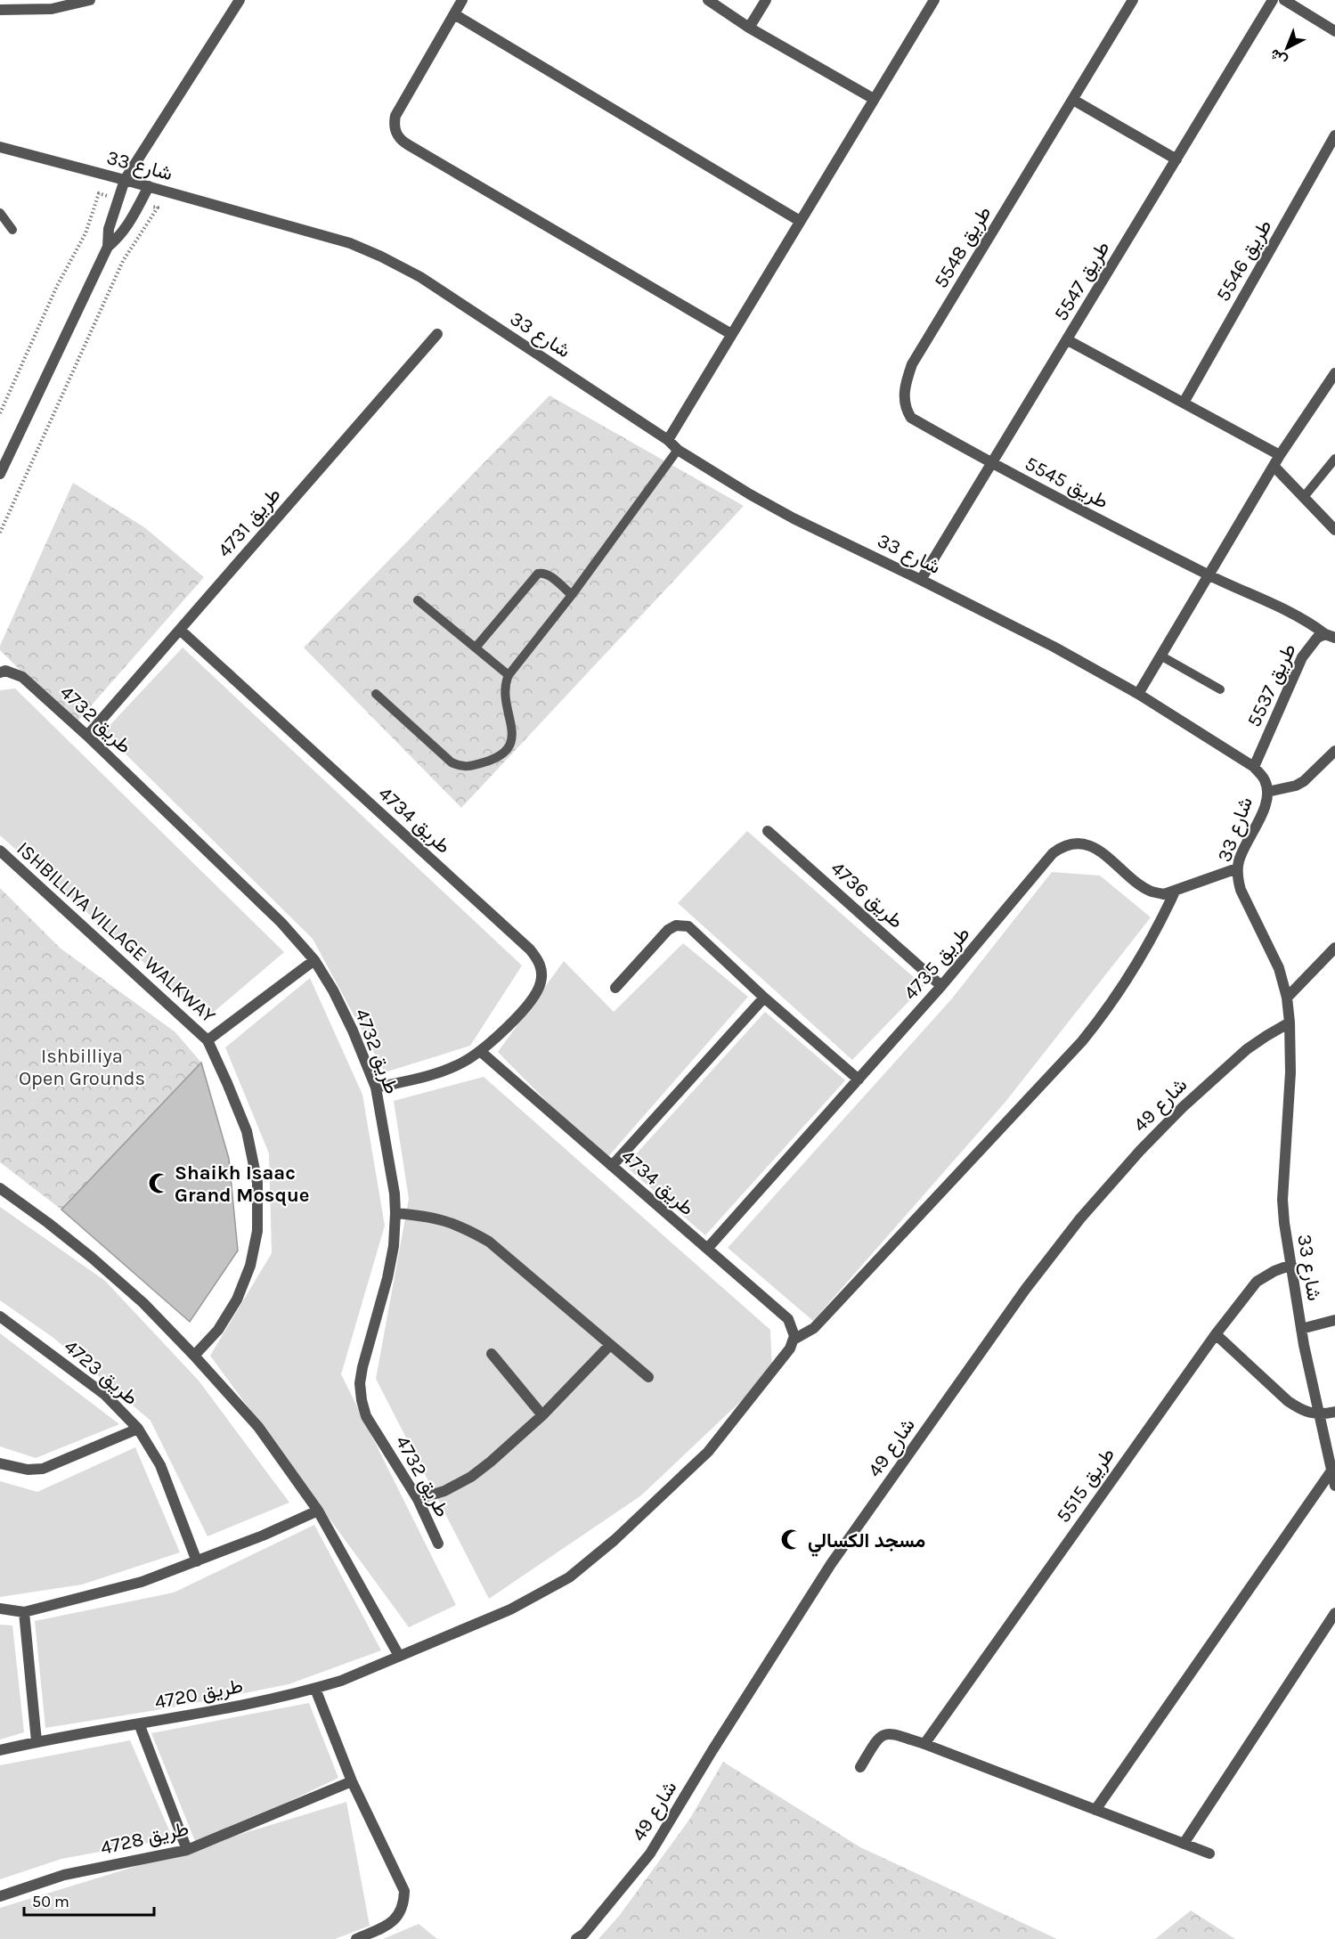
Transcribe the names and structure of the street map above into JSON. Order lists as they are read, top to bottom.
{
  "streets": {
    "street": [
      "شارع 33",
      "طريق 5548",
      "طريق 5546",
      "طريق 5547",
      "طريق 5545",
      "طريق 4731",
      "طريق 5537",
      "طريق 4732",
      "طريق 4734",
      "طريق 4736",
      "ISHBILLIYA VILLAGE WALKWAY",
      "طريق 4735",
      "شارع 49",
      "طريق 4723",
      "طريق 5515",
      "طريق 4720",
      "طريق 4728"
    ]
  },
  "crossings": [
    ["شارع 33", "طريق 5547"],
    ["شارع 33", "طريق 5537"],
    ["شارع 33", "طريق 4735"],
    ["شارع 33", "شارع 49"],
    ["شارع 33", "طريق 5515"],
    ["طريق 5548", "طريق 5545"],
    ["طريق 5547", "طريق 5545"],
    ["طريق 5545", "طريق 5537"],
    ["طريق 4731", "طريق 4732"],
    ["طريق 4731", "طريق 4734"],
    ["طريق 4732", "طريق 4734"],
    ["طريق 4732", "ISHBILLIYA VILLAGE WALKWAY"],
    ["طريق 4734", "طريق 4735"],
    ["طريق 4736", "طريق 4735"]
  ],
  "parks": ["Ishbilliya Open Grounds"],
  "places": {
    "mosque": ["Shaikh Isaac Grand Mosque", "مسجد الكسالي"]
  },
  "scale_bar": "50 m",
  "north": "bottom left"
}
